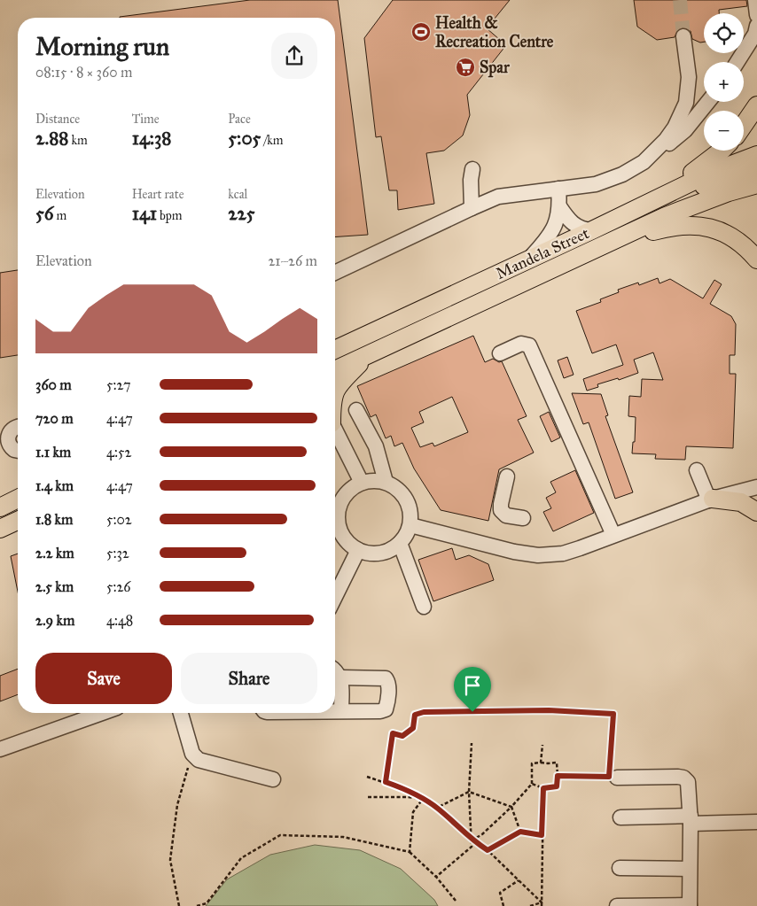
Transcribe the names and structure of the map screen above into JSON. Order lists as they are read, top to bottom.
{
  "streets": {
    "main road": ["Mandela Street"]
  },
  "places": {
    "sports": ["Health & Recreation Centre"],
    "supermarket": ["Spar"]
  },
  "page": {
    "map_buttons": ["+", "−"],
    "heading": ["Morning run", "08:15 · 8 × 360 m"],
    "stats": [
      ["Distance", "2.88 km"],
      ["Time", "14:38"],
      ["Pace", "5:05 /km"],
      ["Elevation", "56 m"],
      ["Heart rate", "141 bpm"],
      ["kcal", "225"]
    ],
    "chart": ["Elevation", "21–26 m"],
    "list": [
      {
        "name": "360 m",
        "note": "5:27"
      },
      {
        "name": "720 m",
        "note": "4:47"
      },
      {
        "name": "1.1 km",
        "note": "4:52"
      },
      {
        "name": "1.4 km",
        "note": "4:47"
      },
      {
        "name": "1.8 km",
        "note": "5:02"
      },
      {
        "name": "2.2 km",
        "note": "5:32"
      },
      {
        "name": "2.5 km",
        "note": "5:26"
      },
      {
        "name": "2.9 km",
        "note": "4:48"
      }
    ],
    "buttons": ["Save", "Share"]
  }
}
